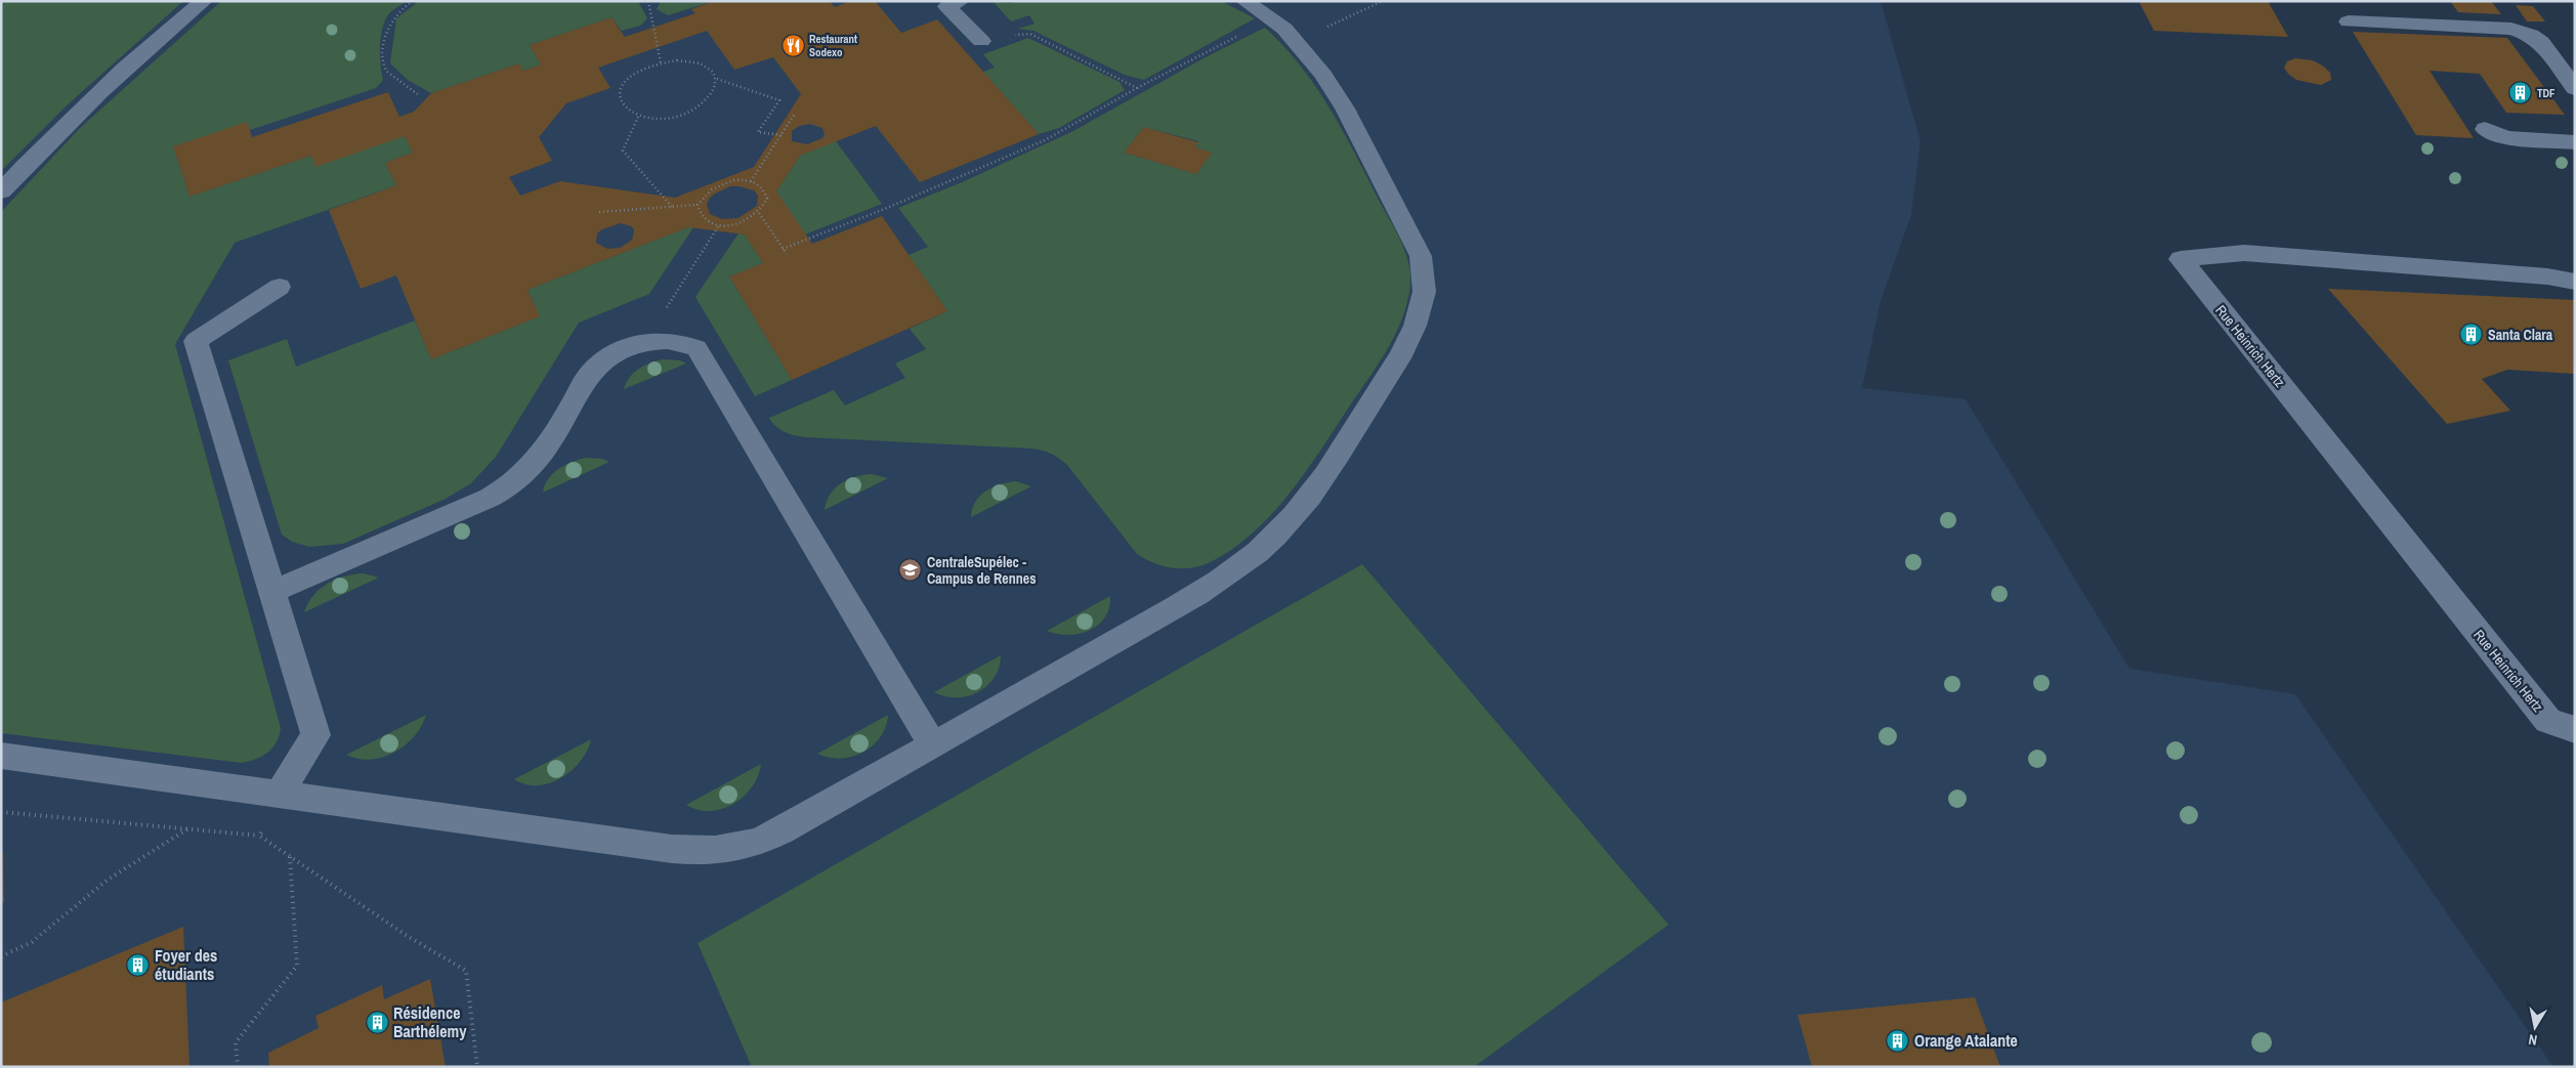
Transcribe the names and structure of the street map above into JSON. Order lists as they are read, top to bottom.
{
  "streets": {
    "street": ["Rue Heinrich Hertz"]
  },
  "places": {
    "restaurant": ["Restaurant Sodexo"],
    "building": [
      "TDF",
      "Santa Clara",
      "Foyer des étudiants",
      "Résidence Barthélemy",
      "Orange Atalante"
    ],
    "school or university": ["CentraleSupélec - Campus de Rennes"]
  },
  "north": "bottom"
}
